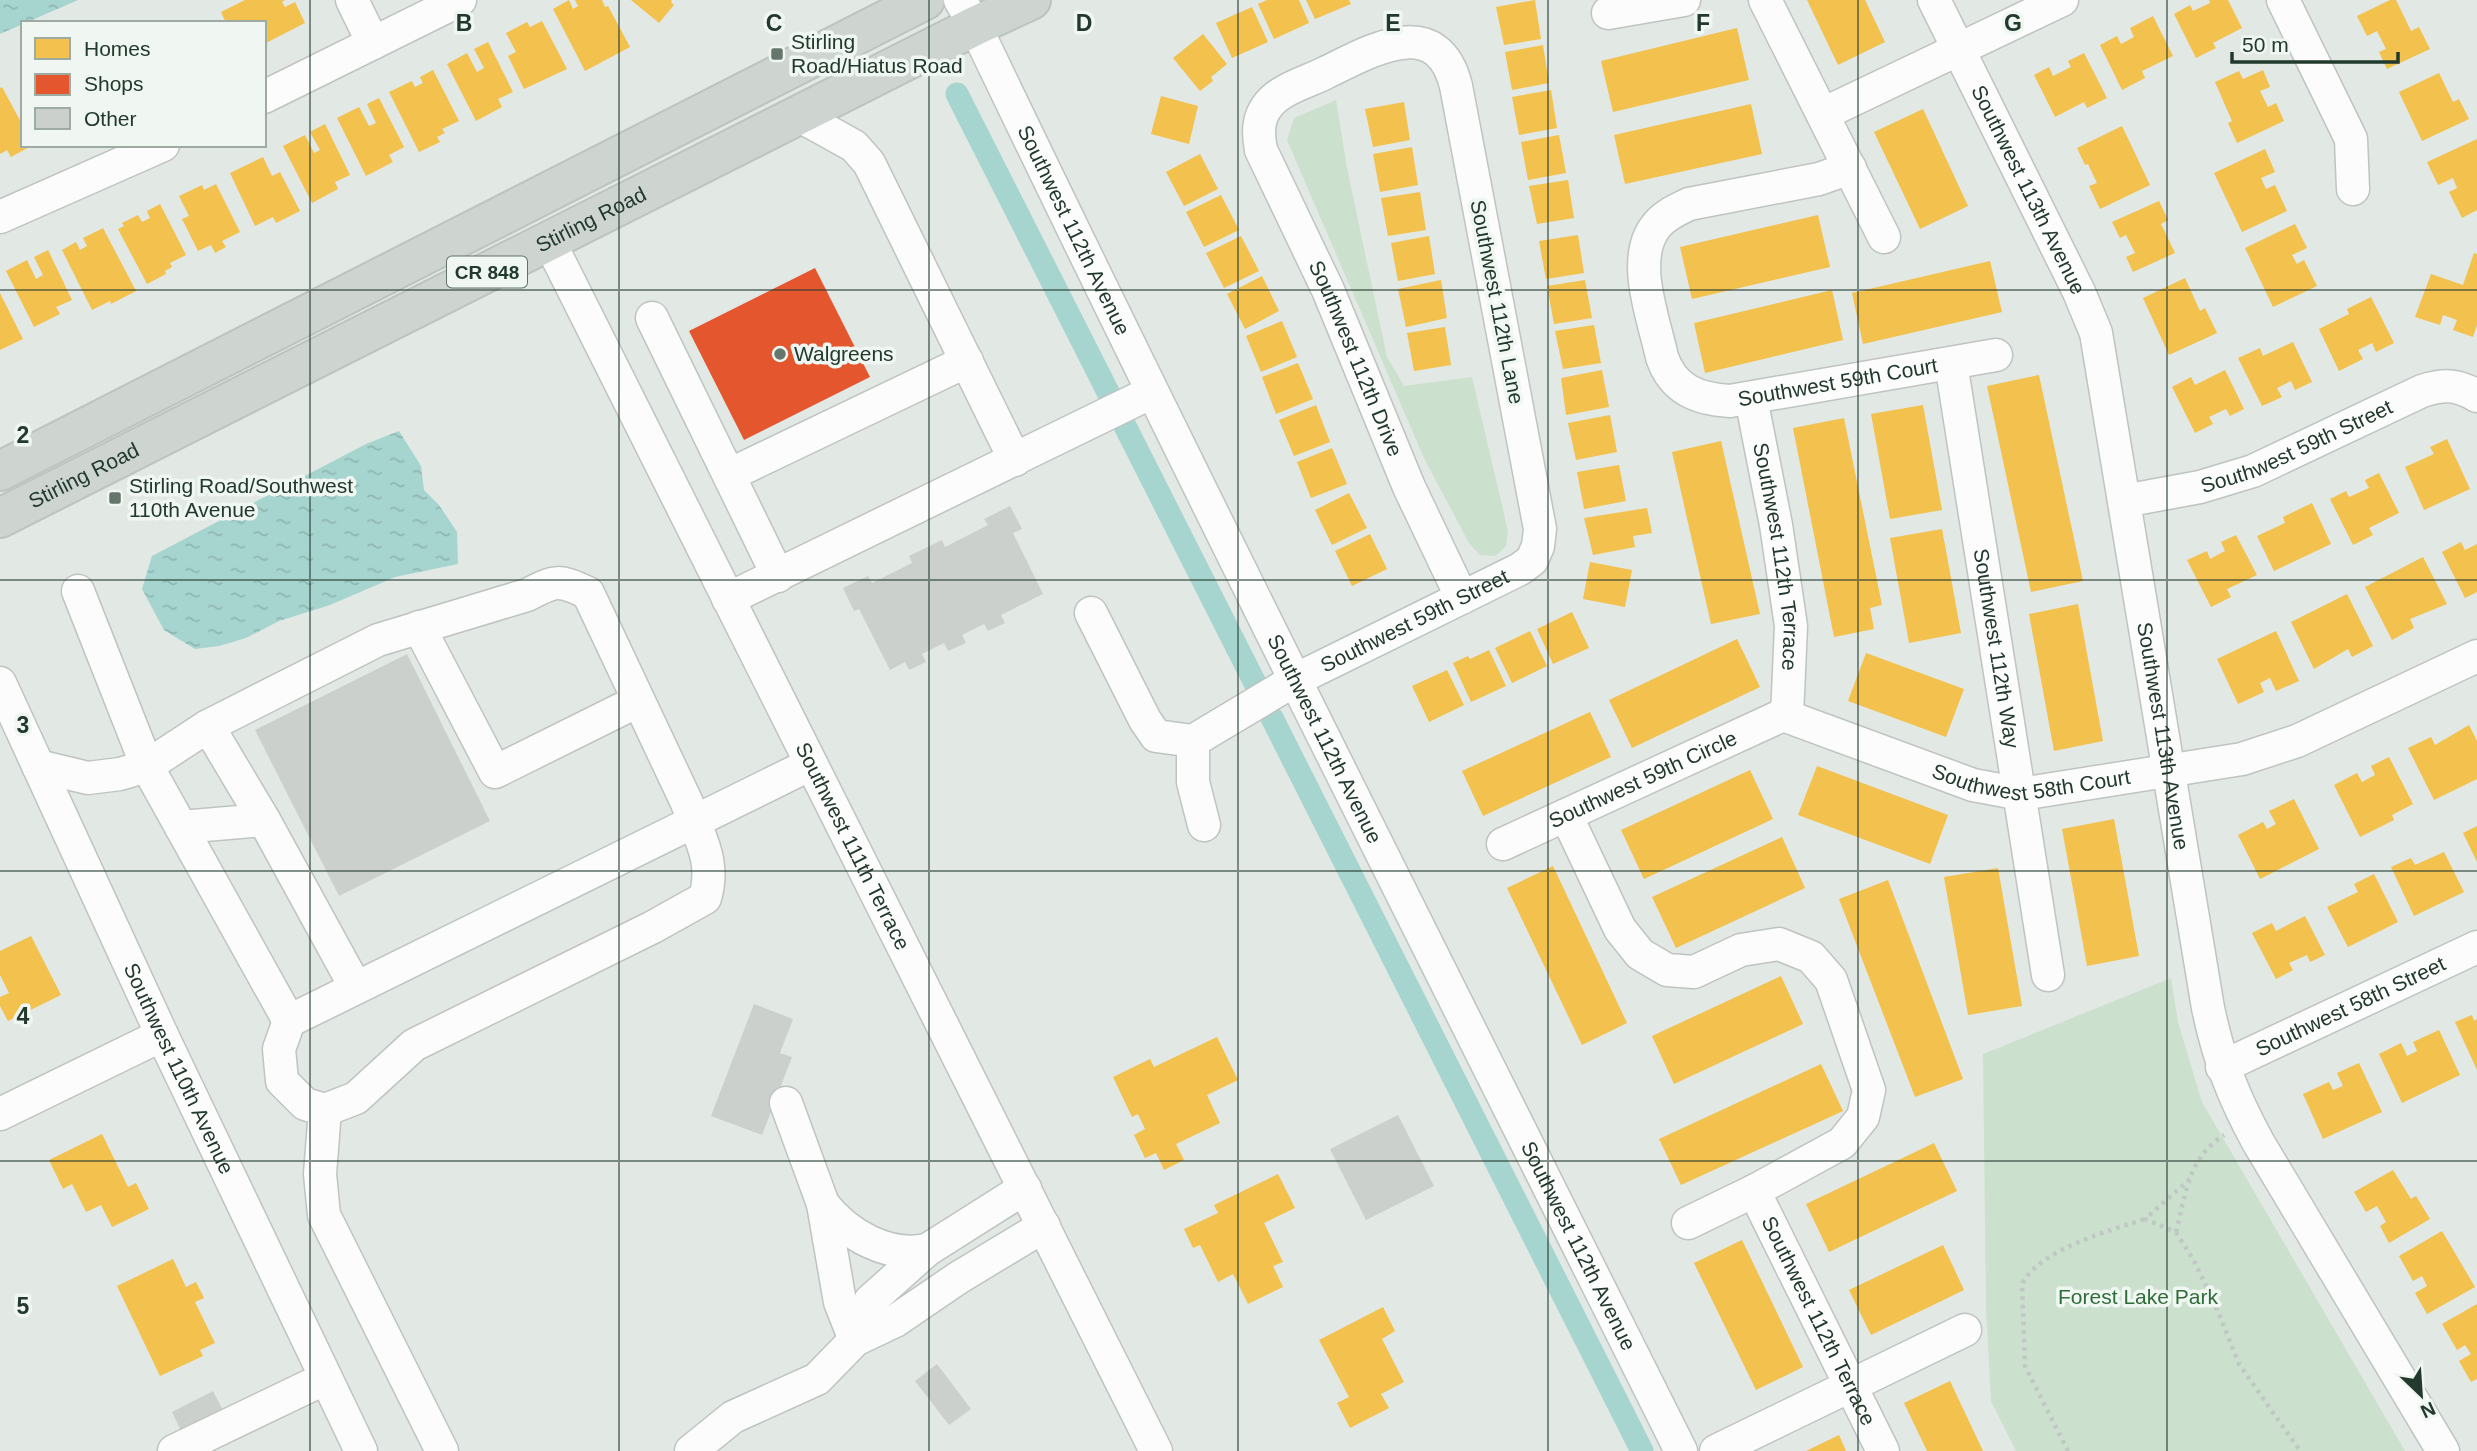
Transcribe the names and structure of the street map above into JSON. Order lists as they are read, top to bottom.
{
  "streets": {
    "main road": ["Stirling Road", "CR 848"],
    "street": [
      "Southwest 113th Avenue",
      "Southwest 112th Avenue",
      "Southwest 112th Lane",
      "Southwest 112th Drive",
      "Southwest 59th Court",
      "Southwest 59th Street",
      "Southwest 112th Terrace",
      "Southwest 112th Way",
      "Southwest 58th Court",
      "Southwest 59th Circle",
      "Southwest 111th Terrace",
      "Southwest 58th Street",
      "Southwest 110th Avenue"
    ]
  },
  "crossings": [
    ["Southwest 113th Avenue", "Southwest 59th Street"],
    ["Southwest 113th Avenue", "Southwest 58th Court"],
    ["Southwest 113th Avenue", "Southwest 58th Street"],
    ["Stirling Road", "Southwest 112th Avenue"],
    ["Stirling Road", "Southwest 111th Terrace"],
    ["Southwest 112th Avenue", "Southwest 59th Street"],
    ["Southwest 112th Lane", "Southwest 112th Drive"],
    ["Southwest 112th Lane", "Southwest 59th Street"],
    ["Southwest 112th Drive", "Southwest 59th Street"],
    ["Southwest 59th Court", "Southwest 112th Terrace"],
    ["Southwest 59th Court", "Southwest 112th Way"],
    ["Southwest 112th Terrace", "Southwest 58th Court"],
    ["Southwest 112th Terrace", "Southwest 59th Circle"],
    ["Southwest 112th Way", "Southwest 58th Court"],
    ["Southwest 58th Court", "Southwest 59th Circle"]
  ],
  "parks": ["Forest Lake Park"],
  "places": {
    "transit": ["Stirling Road/Hiatus Road", "Stirling Road/Southwest 110th Avenue"],
    "other": ["Walgreens"]
  },
  "legend": ["Homes", "Shops", "Other"],
  "scale_bar": "50 m",
  "north": "bottom right",
  "grid": {
    "columns": [
      "B",
      "C",
      "D",
      "E",
      "F",
      "G"
    ],
    "rows": [
      "2",
      "3",
      "4",
      "5"
    ]
  }
}
